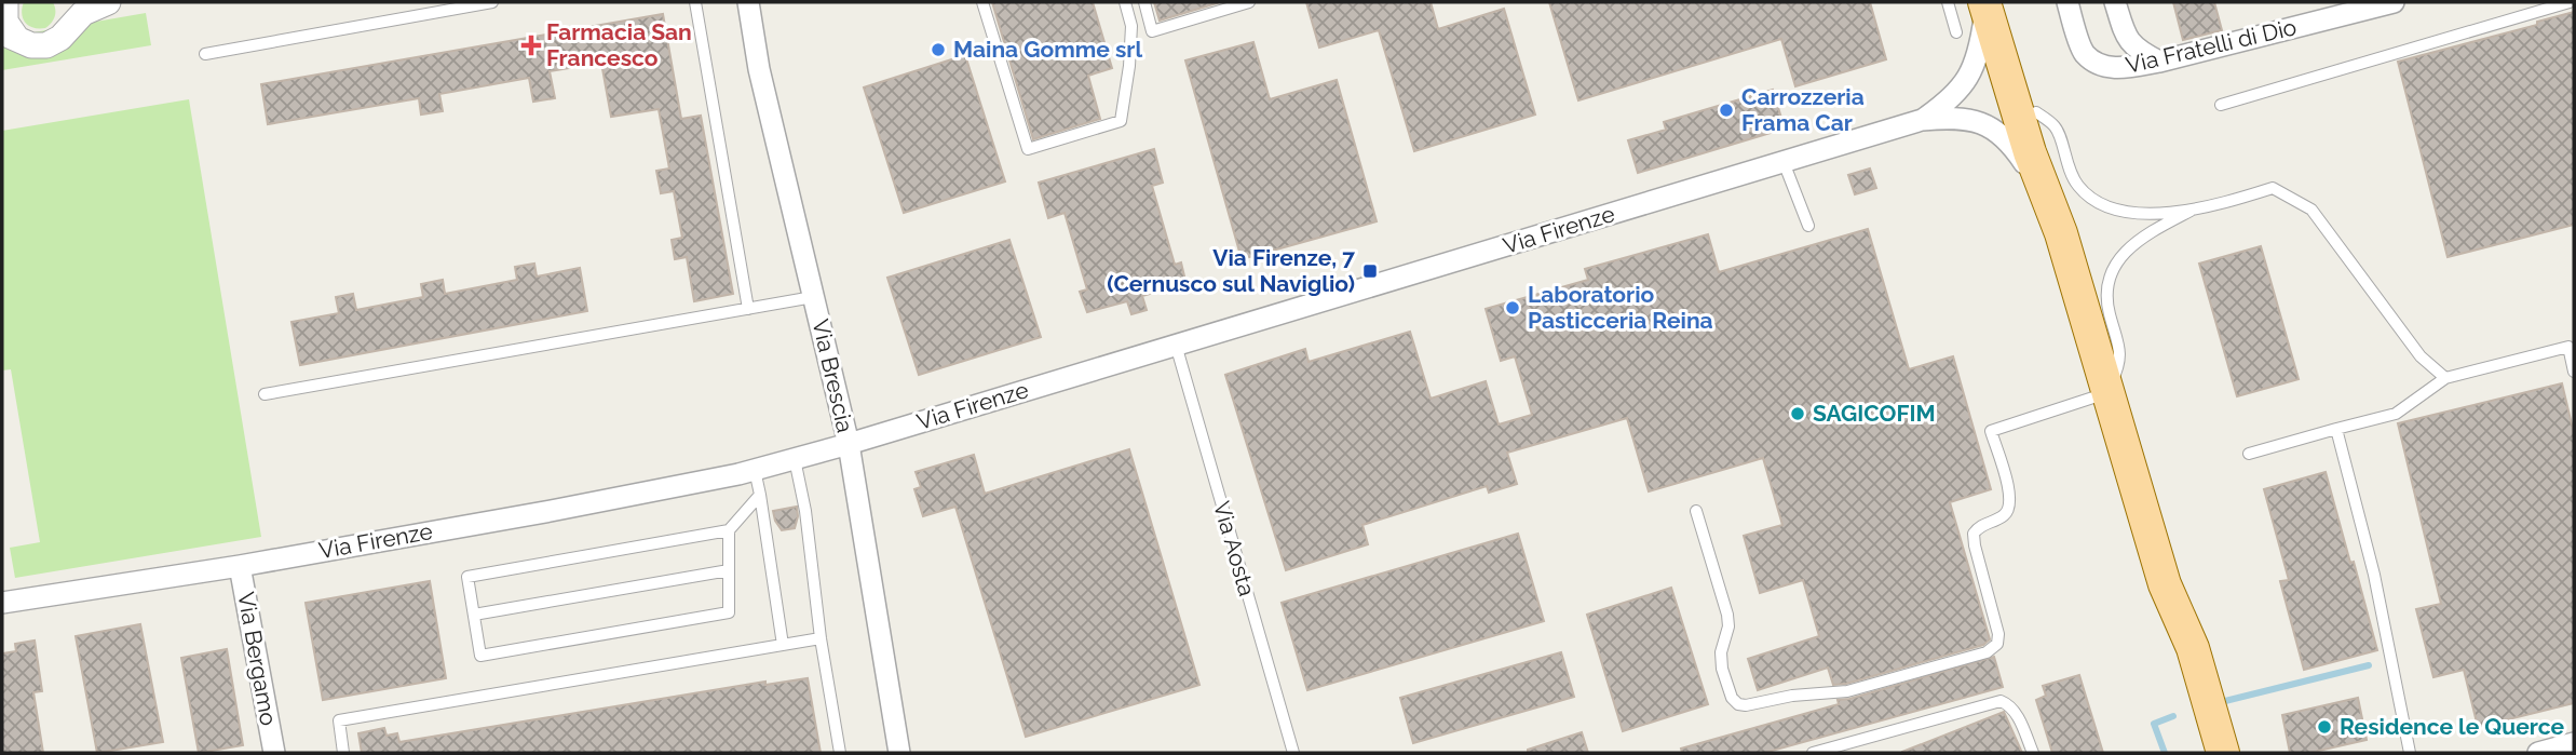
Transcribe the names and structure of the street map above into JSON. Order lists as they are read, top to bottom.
{
  "streets": {
    "street": [
      "Via Fratelli di Dio",
      "Via Firenze",
      "Via Brescia",
      "Via Bergamo"
    ],
    "lane": ["Via Aosta"]
  },
  "crossings": [
    ["Via Firenze", "Via Brescia"],
    ["Via Firenze", "Via Aosta"],
    ["Via Firenze", "Via Bergamo"]
  ],
  "places": {
    "health": ["Farmacia San Francesco"],
    "other": [
      "Maina Gomme srl",
      "Carrozzeria Frama Car",
      "Laboratorio Pasticceria Reina",
      "SAGICOFIM",
      "Residence le Querce"
    ],
    "transit": ["Via Firenze, 7 (Cernusco sul Naviglio)"]
  }
}
